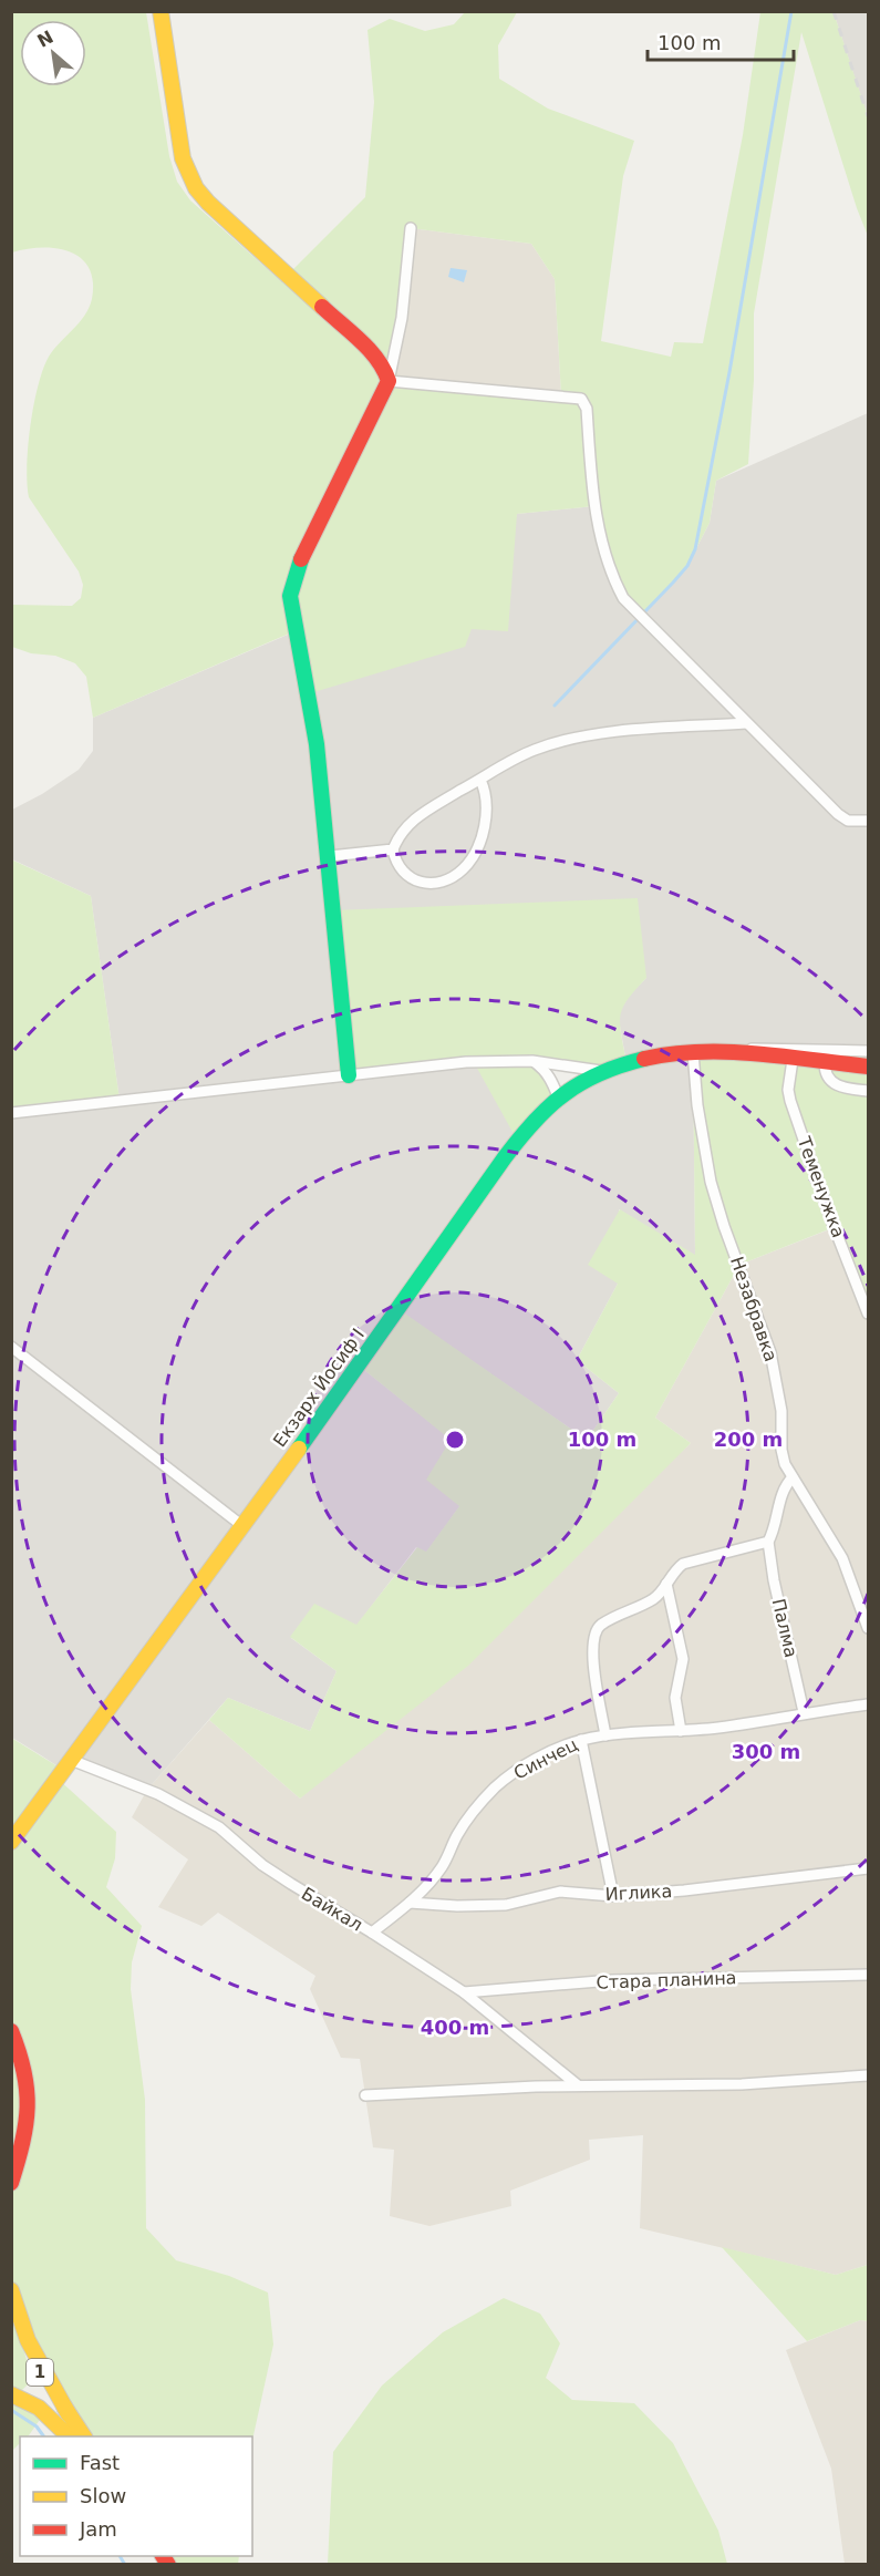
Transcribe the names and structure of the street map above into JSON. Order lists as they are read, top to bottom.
{
  "streets": {
    "main road": ["Екзарх Йосиф I", "1"],
    "street": [
      "Теменужка",
      "Незабравка",
      "Палма",
      "Синчец",
      "Иглика",
      "Байкал",
      "Стара планина"
    ]
  },
  "crossings": [
    ["Теменужка", "Екзарх Йосиф I"],
    ["Незабравка", "Екзарх Йосиф I"],
    ["Екзарх Йосиф I", "Байкал"],
    ["Палма", "Синчец"],
    ["Синчец", "Иглика"],
    ["Синчец", "Байкал"],
    ["Байкал", "Стара планина"]
  ],
  "legend": ["Fast", "Slow", "Jam"],
  "scale_bar": "100 m",
  "north": "top left",
  "rings": [
    "100 m",
    "200 m",
    "300 m",
    "400 m"
  ]
}
